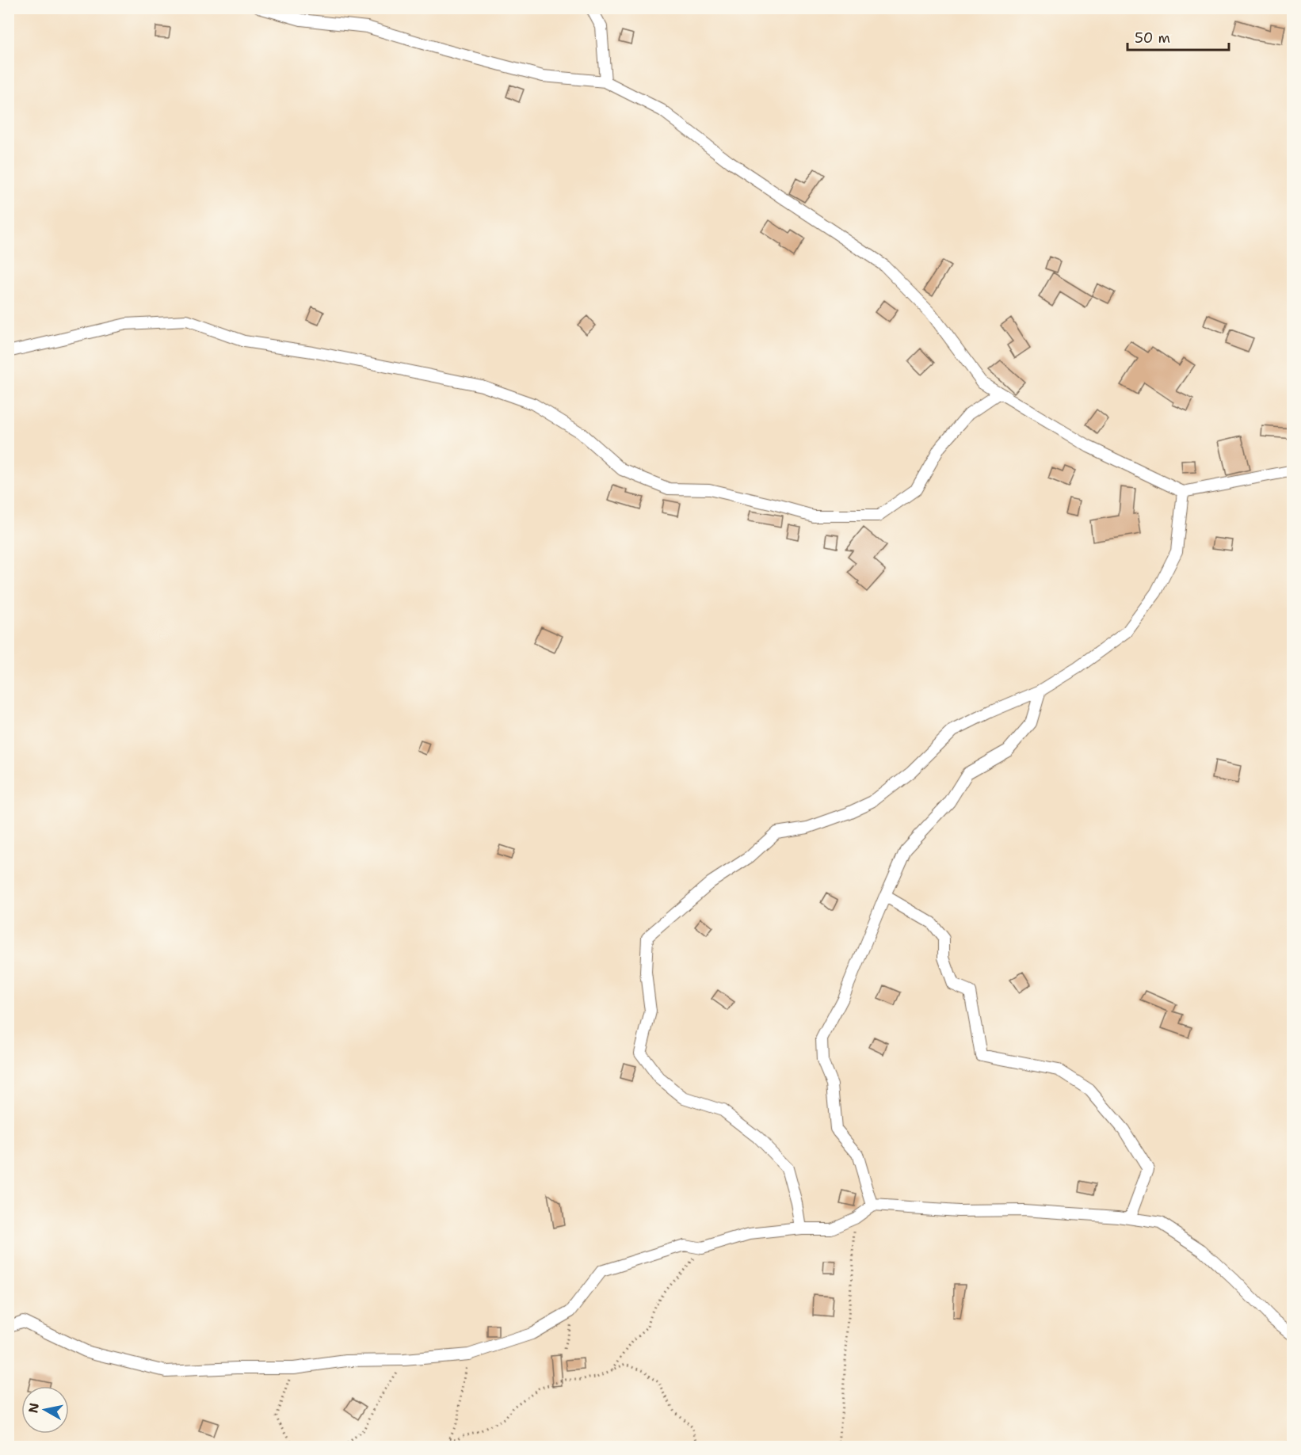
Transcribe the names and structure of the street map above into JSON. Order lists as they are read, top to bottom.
{
  "scale_bar": "50 m",
  "north": "left"
}
